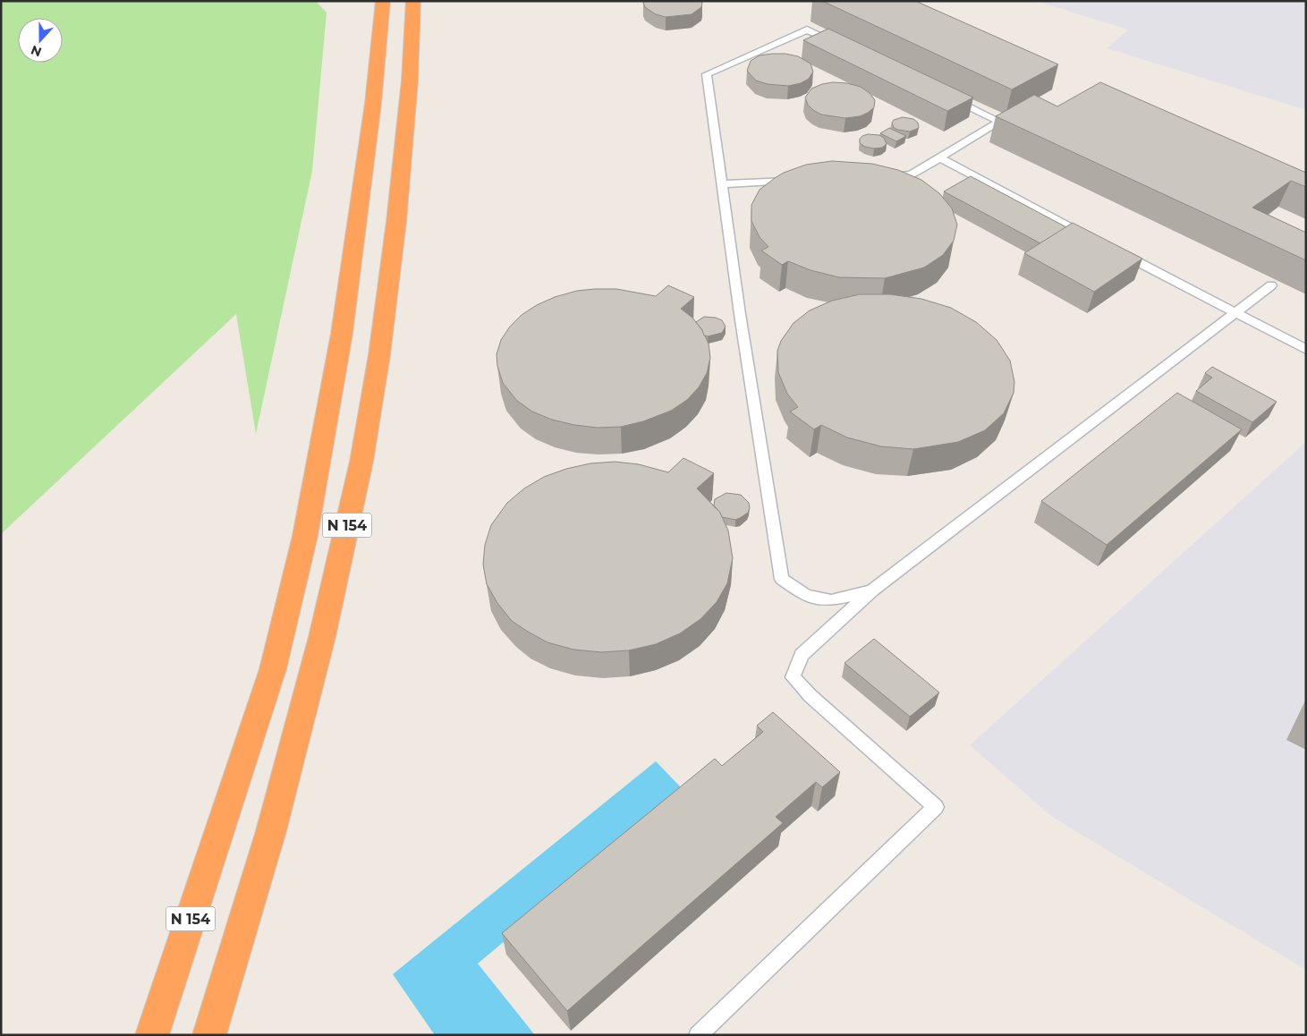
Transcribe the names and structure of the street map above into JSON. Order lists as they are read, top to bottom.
{
  "streets": {
    "highway": ["N 154"]
  },
  "north": "bottom"
}
